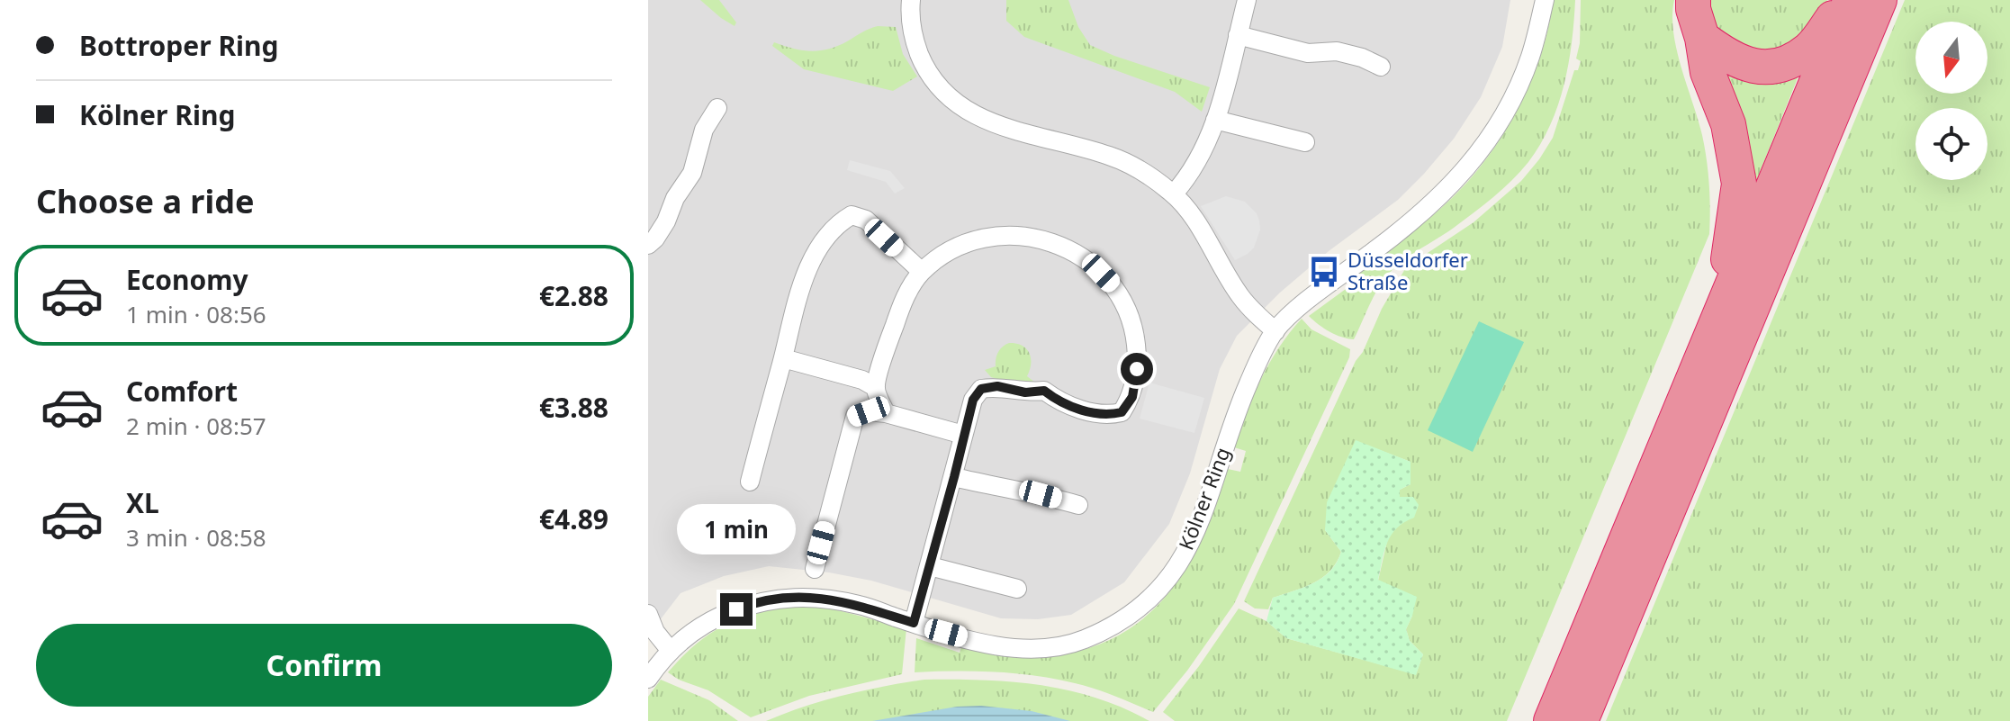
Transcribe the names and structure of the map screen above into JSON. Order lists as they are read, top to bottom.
{
  "streets": {
    "street": ["Kölner Ring"]
  },
  "places": {
    "bus stop": ["Düsseldorfer Straße"]
  },
  "north": "bottom",
  "page": {
    "banner": ["Bottroper Ring", "Kölner Ring"],
    "heading": "Choose a ride",
    "list": [
      {
        "name": "Economy",
        "note": "1 min · 08:56",
        "value": "€2.88"
      },
      {
        "name": "Comfort",
        "note": "2 min · 08:57",
        "value": "€3.88"
      },
      {
        "name": "XL",
        "note": "3 min · 08:58",
        "value": "€4.89"
      }
    ],
    "bubble": "1 min",
    "buttons": "Confirm"
  }
}
